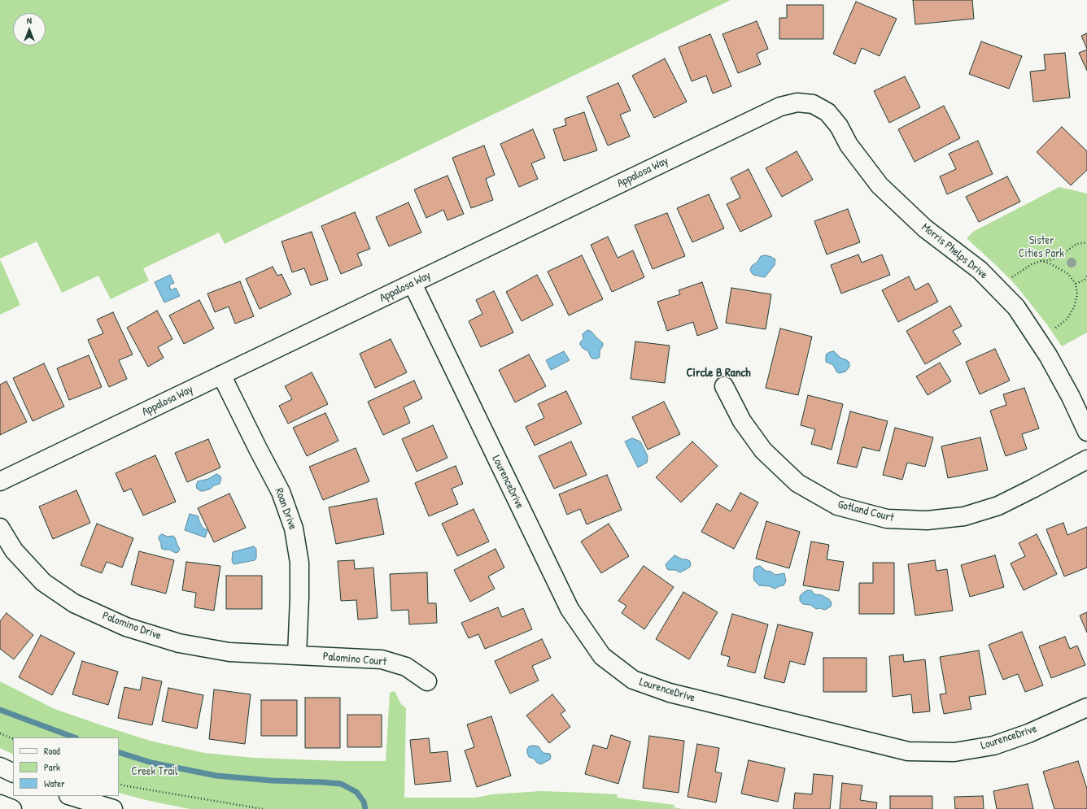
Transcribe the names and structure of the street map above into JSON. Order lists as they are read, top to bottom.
{
  "streets": {
    "street": [
      "Appalosa Way",
      "Morris Phelps Drive",
      "LourenceDrive",
      "Roan Drive",
      "Gotland Court",
      "Palomino Drive",
      "Palomino Court"
    ]
  },
  "crossings": [
    ["Appalosa Way", "Morris Phelps Drive"],
    ["Appalosa Way", "LourenceDrive"],
    ["Appalosa Way", "Roan Drive"],
    ["Roan Drive", "Palomino Drive"],
    ["Roan Drive", "Palomino Court"],
    ["Palomino Drive", "Palomino Court"]
  ],
  "districts": ["Circle B Ranch"],
  "parks": ["Sister Cities Park", "Creek Trail"],
  "legend": ["Road", "Park", "Water"],
  "north": "top"
}
